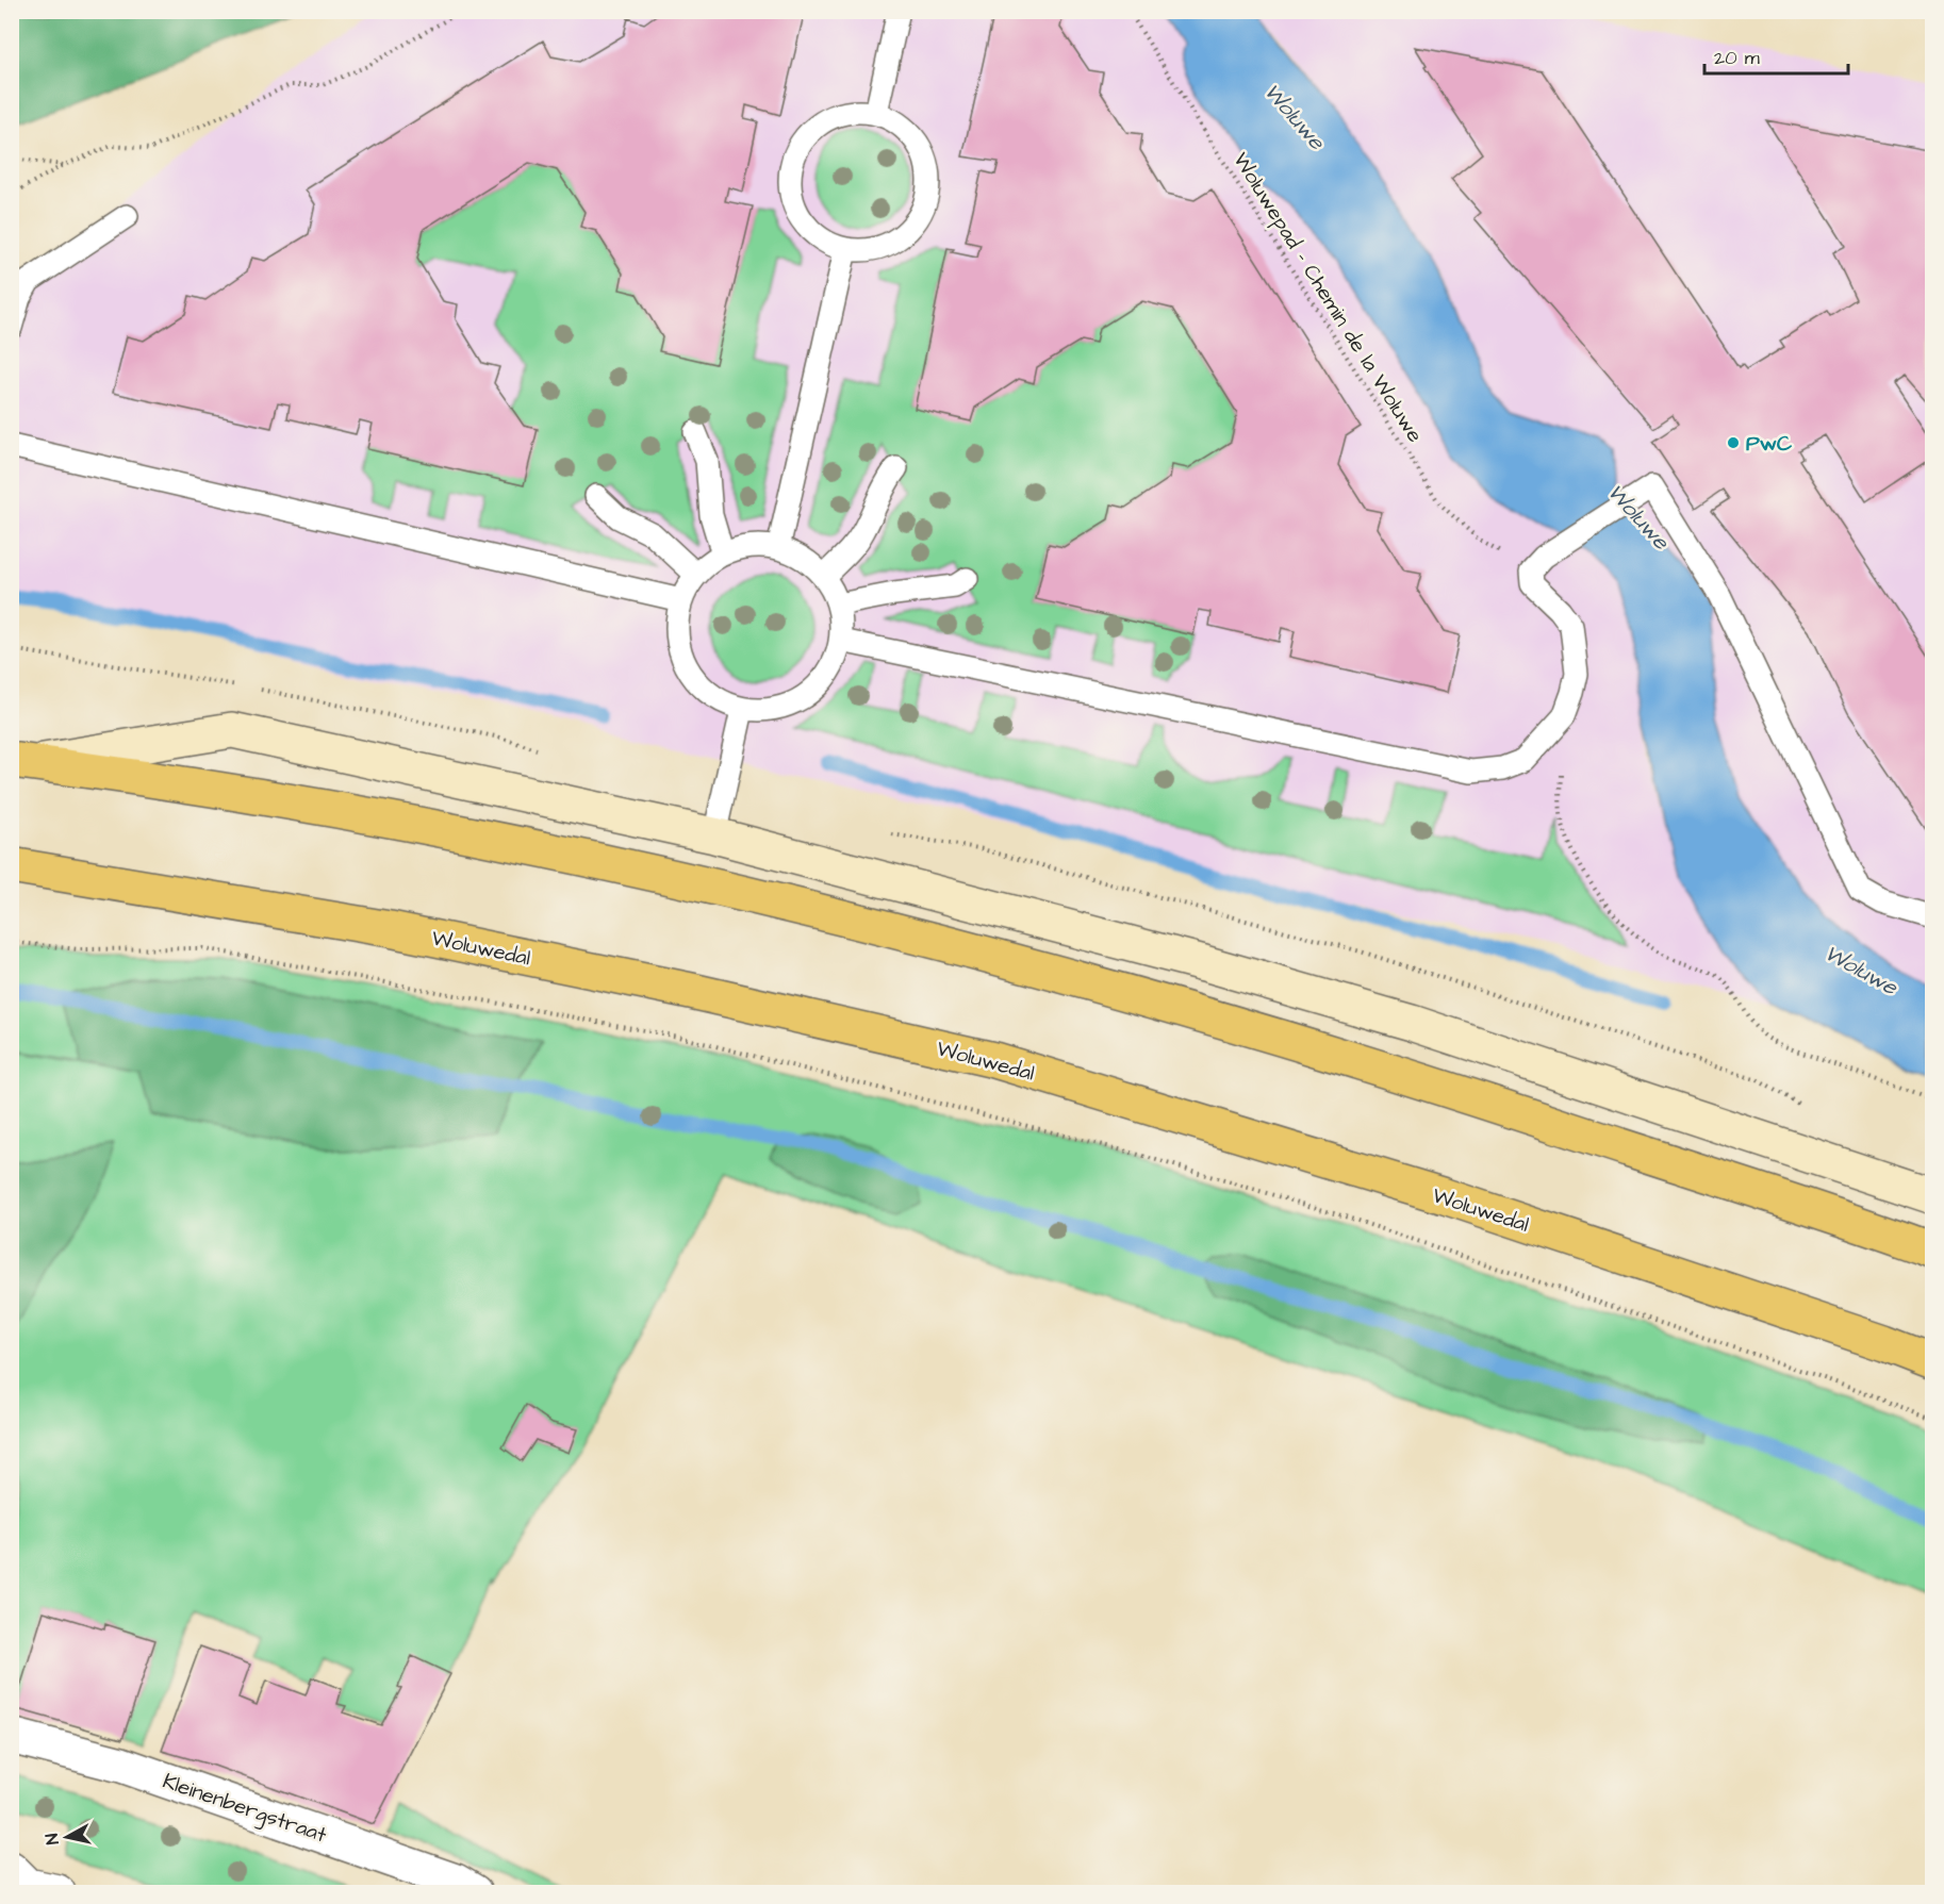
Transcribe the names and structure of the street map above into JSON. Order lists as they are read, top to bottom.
{
  "streets": {
    "highway": ["Woluwedal"],
    "street": ["Kleinenbergstraat"],
    "path": ["Woluwepad - Chemin de la Woluwe"]
  },
  "water": ["Woluwe"],
  "places": ["PwC"],
  "scale_bar": "20 m",
  "north": "left"
}
